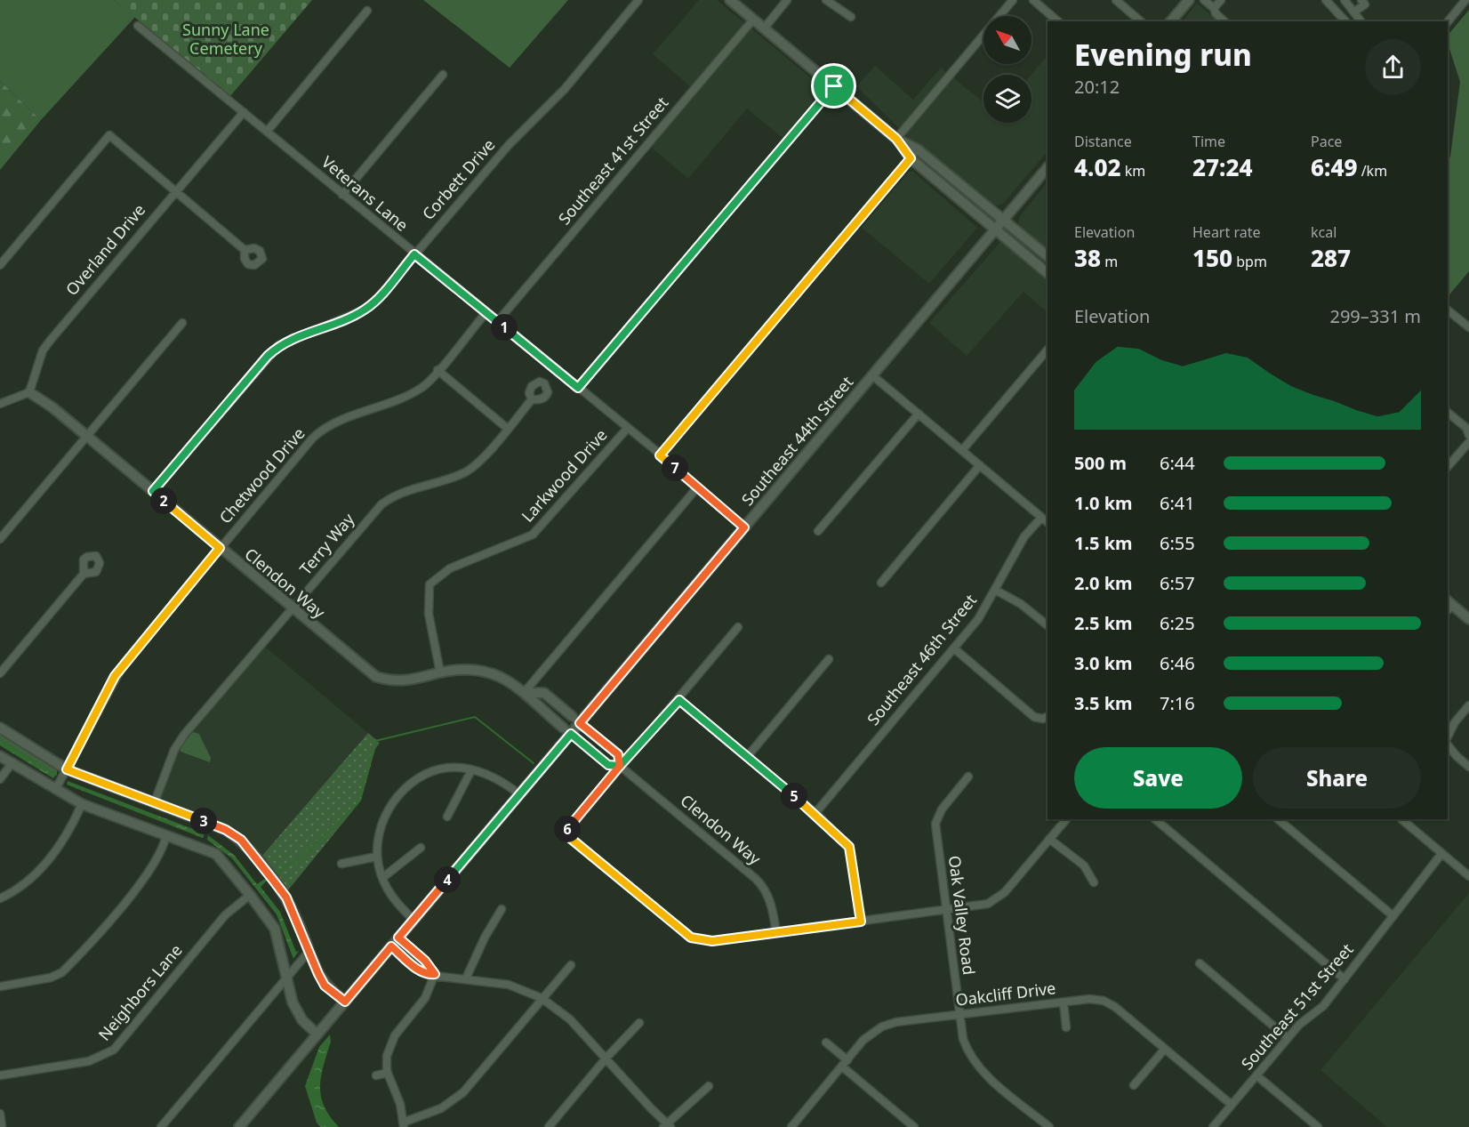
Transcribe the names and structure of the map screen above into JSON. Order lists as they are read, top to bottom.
{
  "streets": {
    "main road": ["Southeast 44th Street", "Clendon Way"],
    "street": [
      "Southeast 41st Street",
      "Corbett Drive",
      "Veterans Lane",
      "Overland Drive",
      "Chetwood Drive",
      "Larkwood Drive",
      "Terry Way",
      "Southeast 46th Street",
      "Oak Valley Road",
      "Neighbors Lane",
      "Oakcliff Drive",
      "Southeast 51st Street"
    ]
  },
  "crossings": [
    ["Southeast 41st Street", "Veterans Lane"],
    ["Corbett Drive", "Veterans Lane"],
    ["Corbett Drive", "Clendon Way"],
    ["Veterans Lane", "Overland Drive"],
    ["Veterans Lane", "Southeast 44th Street"],
    ["Veterans Lane", "Chetwood Drive"],
    ["Veterans Lane", "Larkwood Drive"],
    ["Overland Drive", "Clendon Way"],
    ["Southeast 44th Street", "Clendon Way"],
    ["Chetwood Drive", "Clendon Way"],
    ["Larkwood Drive", "Clendon Way"],
    ["Terry Way", "Clendon Way"],
    ["Oak Valley Road", "Oakcliff Drive"],
    ["Oakcliff Drive", "Southeast 51st Street"]
  ],
  "parks": ["Sunny Lane Cemetery"],
  "north": "top left",
  "page": {
    "heading": ["Evening run", "20:12"],
    "stats": [
      ["Distance", "4.02 km"],
      ["Time", "27:24"],
      ["Pace", "6:49 /km"],
      ["Elevation", "38 m"],
      ["Heart rate", "150 bpm"],
      ["kcal", "287"]
    ],
    "chart": ["Elevation", "299–331 m"],
    "pins": [
      "1",
      "7",
      "2",
      "5",
      "3",
      "6",
      "4"
    ],
    "list": [
      {
        "name": "500 m",
        "note": "6:44"
      },
      {
        "name": "1.0 km",
        "note": "6:41"
      },
      {
        "name": "1.5 km",
        "note": "6:55"
      },
      {
        "name": "2.0 km",
        "note": "6:57"
      },
      {
        "name": "2.5 km",
        "note": "6:25"
      },
      {
        "name": "3.0 km",
        "note": "6:46"
      },
      {
        "name": "3.5 km",
        "note": "7:16"
      }
    ],
    "buttons": ["Save", "Share"]
  }
}
